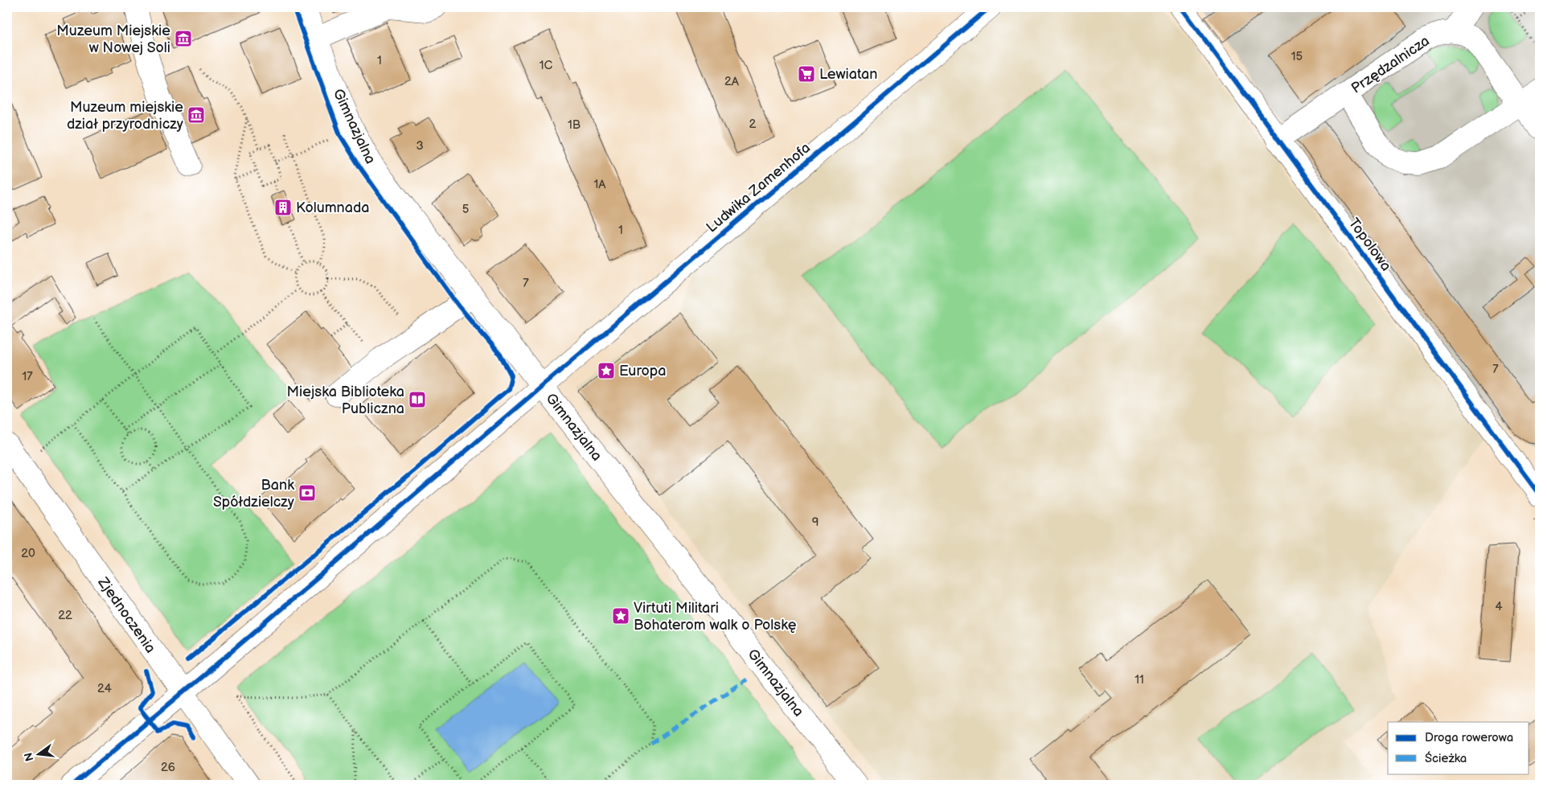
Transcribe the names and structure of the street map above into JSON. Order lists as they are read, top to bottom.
{
  "streets": {
    "street": [
      "Przędzalnicza",
      "Gimnazjalna",
      "Ludwika Zamenhofa",
      "Topolowa",
      "Zjednoczenia"
    ]
  },
  "crossings": [
    ["Przędzalnicza", "Topolowa"],
    ["Gimnazjalna", "Ludwika Zamenhofa"],
    ["Ludwika Zamenhofa", "Zjednoczenia"]
  ],
  "places": {
    "museum": ["Muzeum Miejskie w Nowej Soli", "Muzeum miejskie dział przyrodniczy"],
    "supermarket": ["Lewiatan"],
    "building": ["Kolumnada"],
    "place": ["Europa", "Virtuti Militari Bohaterom walk o Polskę"],
    "library": ["Miejska Biblioteka Publiczna"],
    "bank": ["Bank Spółdzielczy"]
  },
  "house_numbers": [
    "15",
    "1",
    "1C",
    "2A",
    "2",
    "1B",
    "3",
    "1A",
    "5",
    "1",
    "7",
    "7",
    "17",
    "9",
    "20",
    "4",
    "22",
    "11",
    "24",
    "26"
  ],
  "legend": ["Droga rowerowa", "Ścieżka"],
  "north": "left"
}
